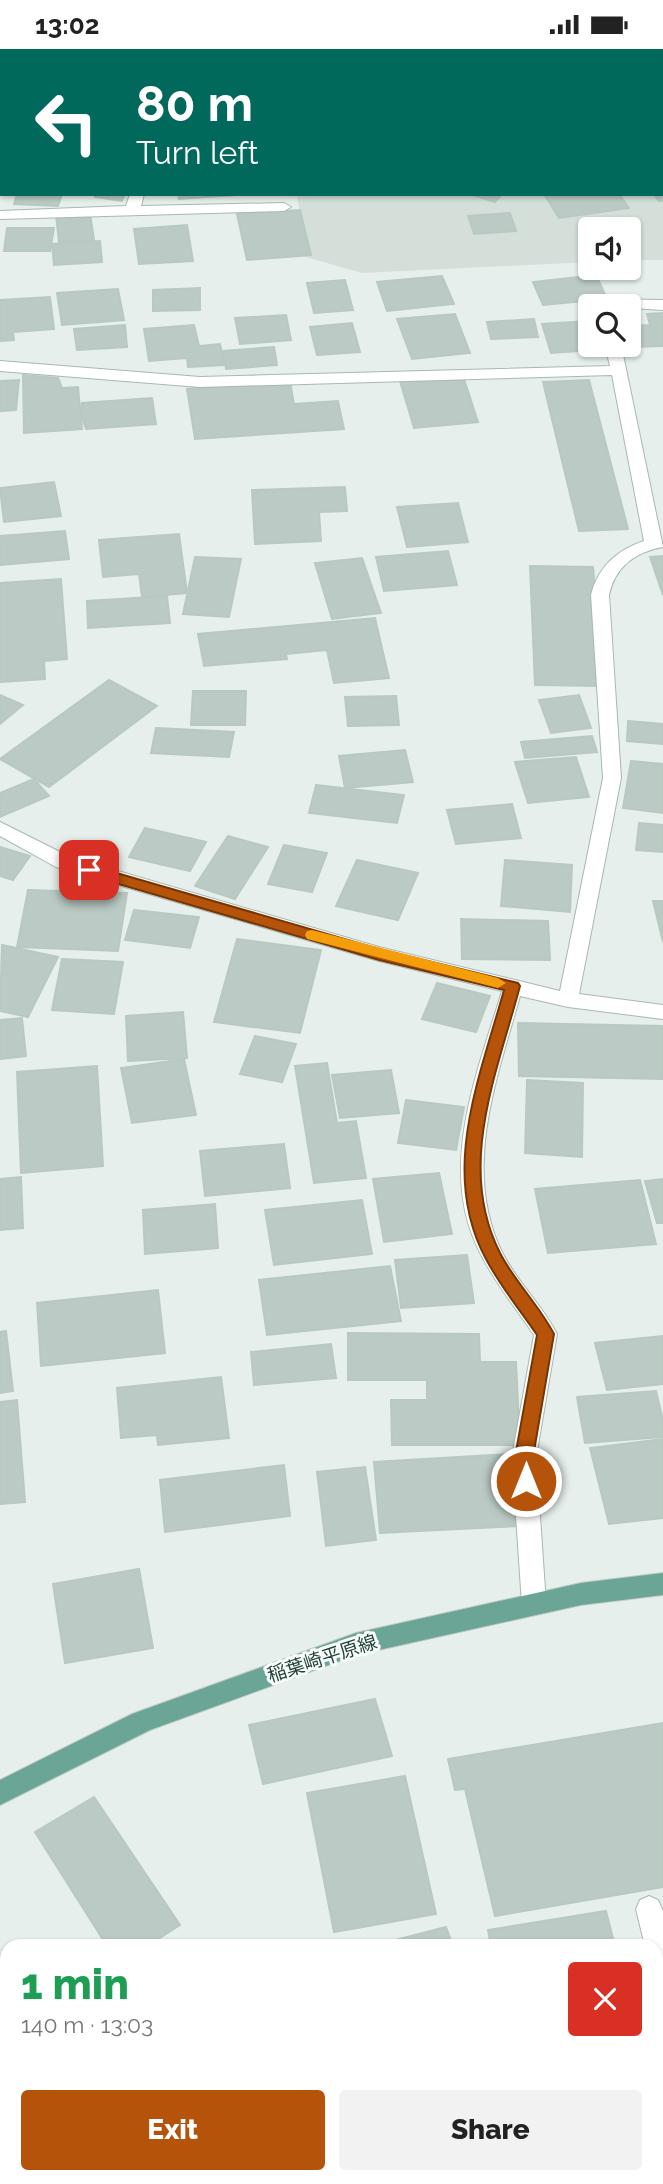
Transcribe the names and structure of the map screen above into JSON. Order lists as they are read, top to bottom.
{
  "streets": {
    "main road": ["稲葉崎平原線"]
  },
  "page": {
    "status": "13:02",
    "turn": ["80 m", "Turn left"],
    "heading": ["1 min", "140 m · 13:03"],
    "buttons": ["Exit", "Share"]
  }
}
